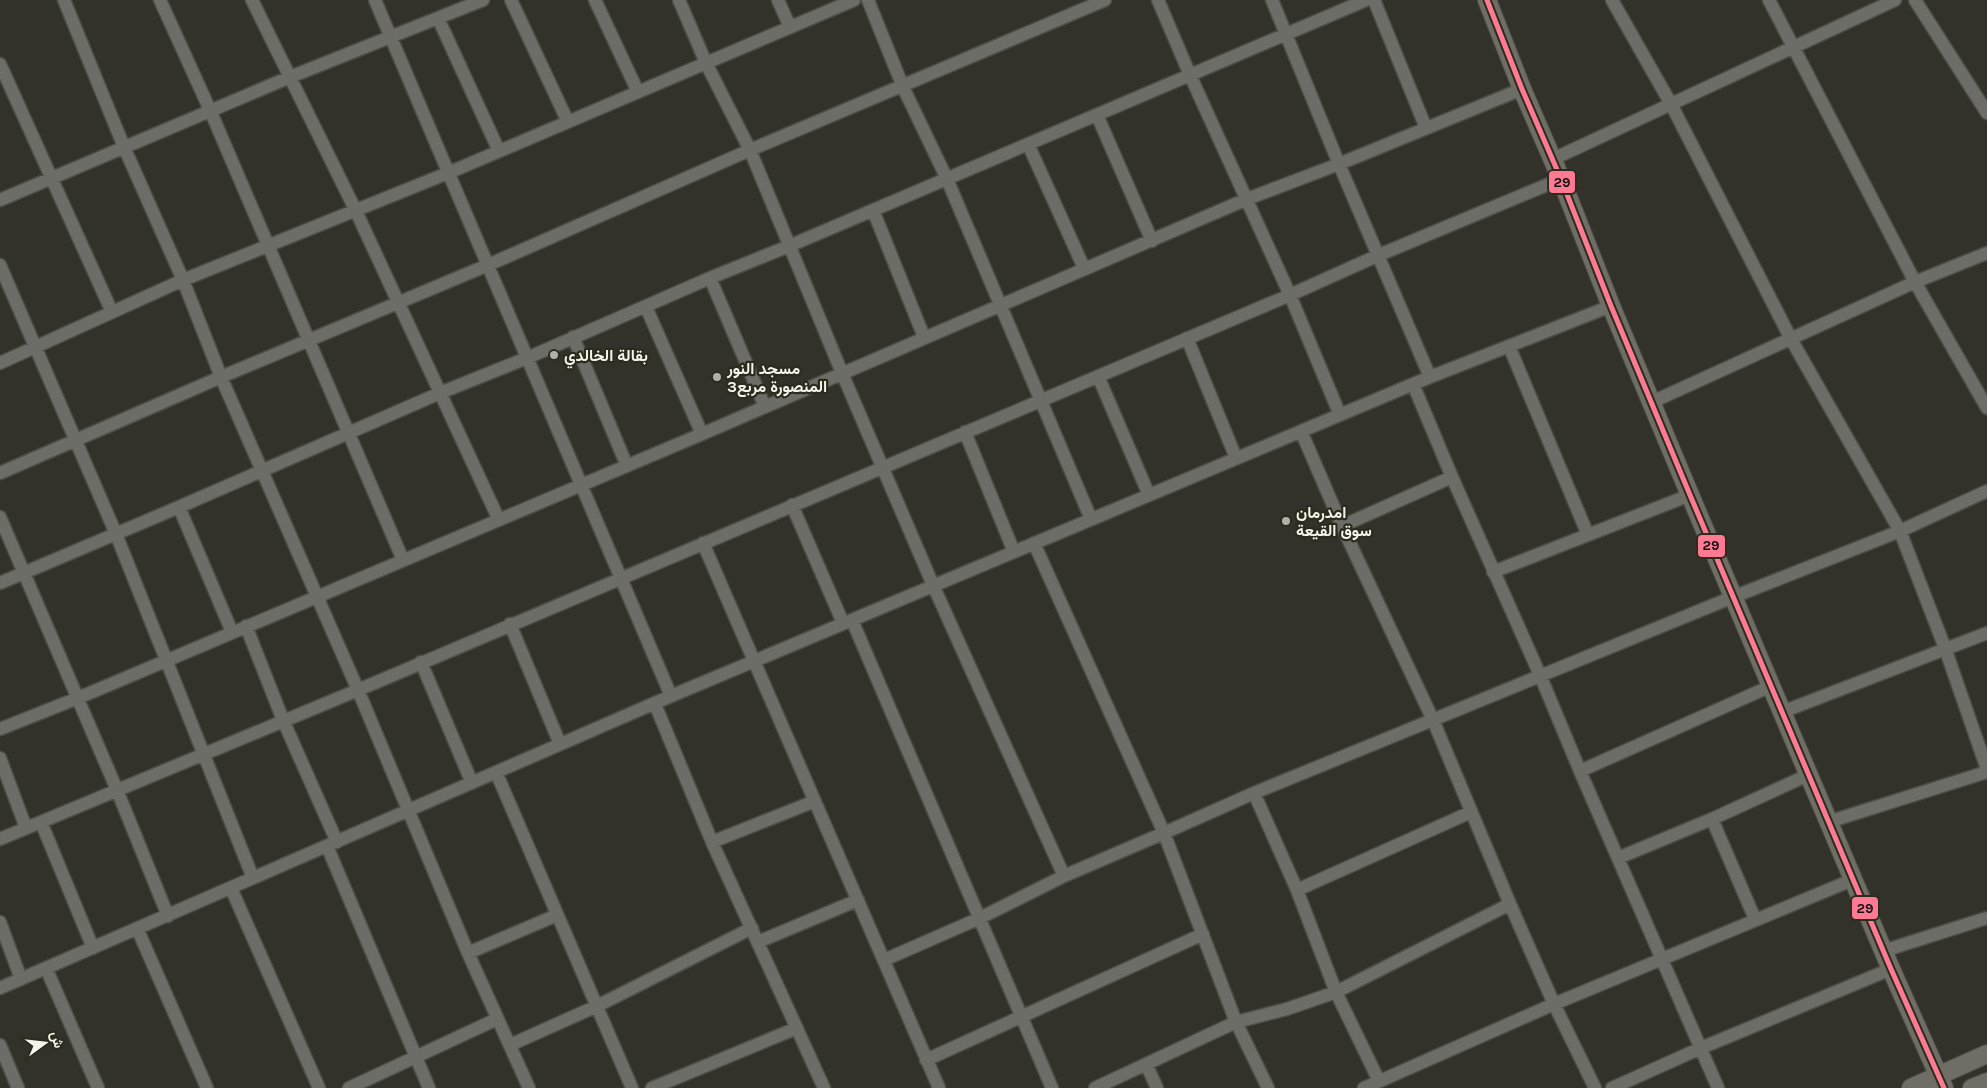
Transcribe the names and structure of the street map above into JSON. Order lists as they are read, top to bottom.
{
  "places": ["بقالة الخالدي", "مسجد النور المنصورة مربع3", "امدرمان سوق القيعة"],
  "lines": ["transit line 29"],
  "north": "right"
}
